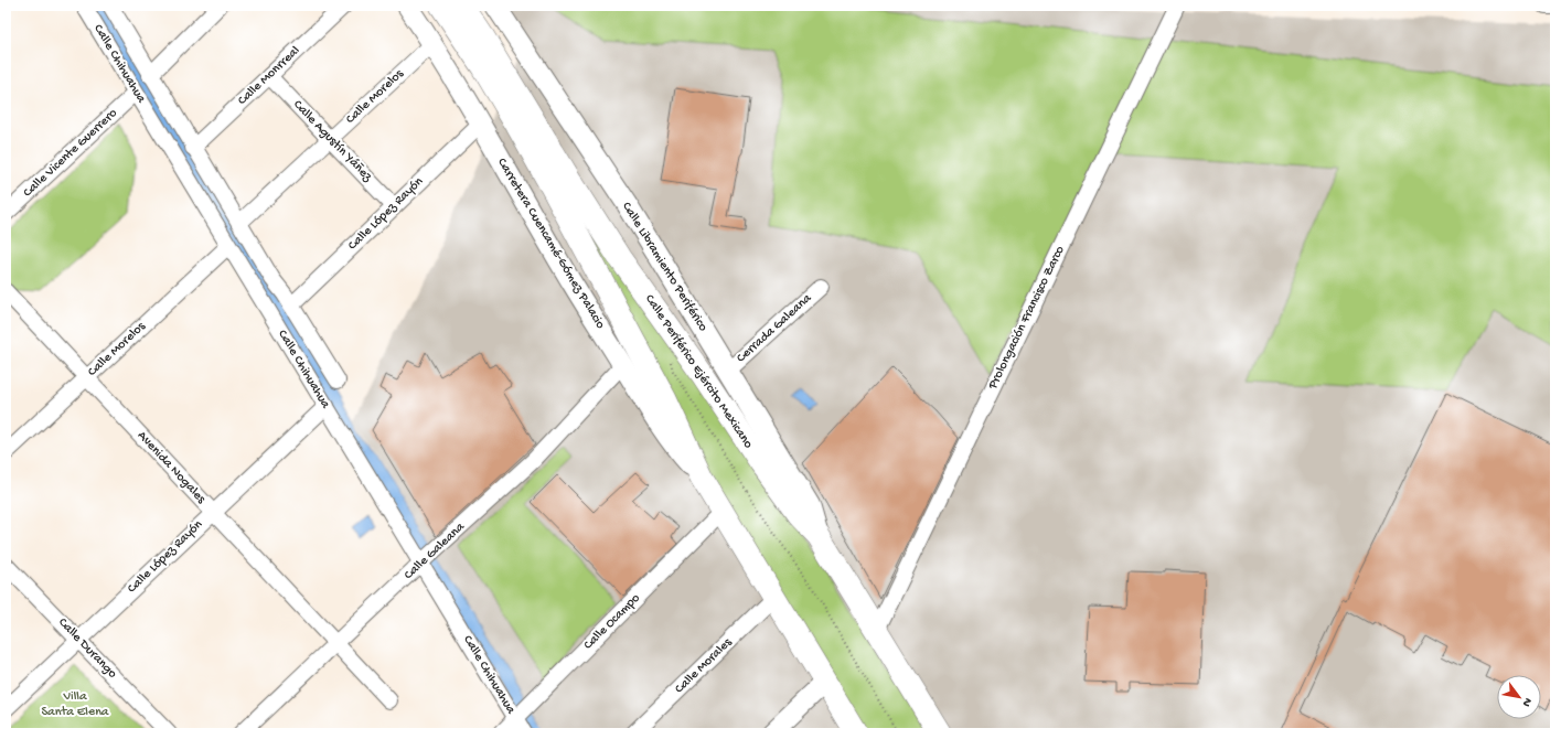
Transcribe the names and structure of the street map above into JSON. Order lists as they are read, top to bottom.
{
  "streets": {
    "highway": ["Calle Periférico Ejército Mexicano"],
    "main road": ["Carretera Cuencamé-Gómez Palacio", "Calle Libramiento Periférico"],
    "street": [
      "Calle Chihuahua",
      "Calle Monrreal",
      "Calle Morelos",
      "Calle Agustín Yáñez",
      "Calle Vicente Guerrero",
      "Calle López Rayón",
      "Prolongación Francisco Zarco",
      "Cerrada Galeana",
      "Avenida Nogales",
      "Calle Galeana",
      "Calle Ocampo",
      "Calle Durango",
      "Calle Morales"
    ]
  },
  "crossings": [
    ["Calle Chihuahua", "Calle Morelos"],
    ["Calle Chihuahua", "Calle Vicente Guerrero"],
    ["Calle Chihuahua", "Calle López Rayón"],
    ["Calle Chihuahua", "Calle Galeana"],
    ["Calle Chihuahua", "Calle Ocampo"],
    ["Calle Monrreal", "Calle Agustín Yáñez"],
    ["Calle Morelos", "Calle Agustín Yáñez"],
    ["Calle Morelos", "Carretera Cuencamé-Gómez Palacio"],
    ["Calle Morelos", "Avenida Nogales"],
    ["Calle Agustín Yáñez", "Calle López Rayón"],
    ["Calle López Rayón", "Carretera Cuencamé-Gómez Palacio"],
    ["Calle López Rayón", "Avenida Nogales"],
    ["Calle López Rayón", "Calle Durango"],
    ["Carretera Cuencamé-Gómez Palacio", "Calle Galeana"],
    ["Calle Libramiento Periférico", "Cerrada Galeana"],
    ["Calle Libramiento Periférico", "Calle Periférico Ejército Mexicano"],
    ["Prolongación Francisco Zarco", "Calle Periférico Ejército Mexicano"],
    ["Avenida Nogales", "Calle Galeana"]
  ],
  "parks": ["Villa Santa Elena"],
  "north": "bottom right"
}
